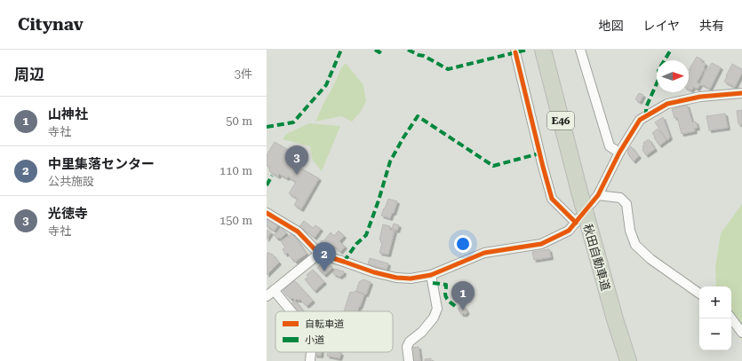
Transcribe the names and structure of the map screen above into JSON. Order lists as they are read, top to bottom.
{
  "streets": {
    "highway": ["E46", "秋田自動車道"]
  },
  "legend": ["自転車道", "小道"],
  "north": "right",
  "page": {
    "header": "Citynav",
    "nav": ["地図", "レイヤ", "共有"],
    "heading": ["周辺", "3件"],
    "list": [
      {
        "mark": "1",
        "name": "山神社",
        "note": "寺社",
        "value": "50 m"
      },
      {
        "mark": "2",
        "name": "中里集落センター",
        "note": "公共施設",
        "value": "110 m"
      },
      {
        "mark": "3",
        "name": "光徳寺",
        "note": "寺社",
        "value": "150 m"
      }
    ],
    "pins": ["3", "2", "1"],
    "map_buttons": ["+", "−"]
  }
}
